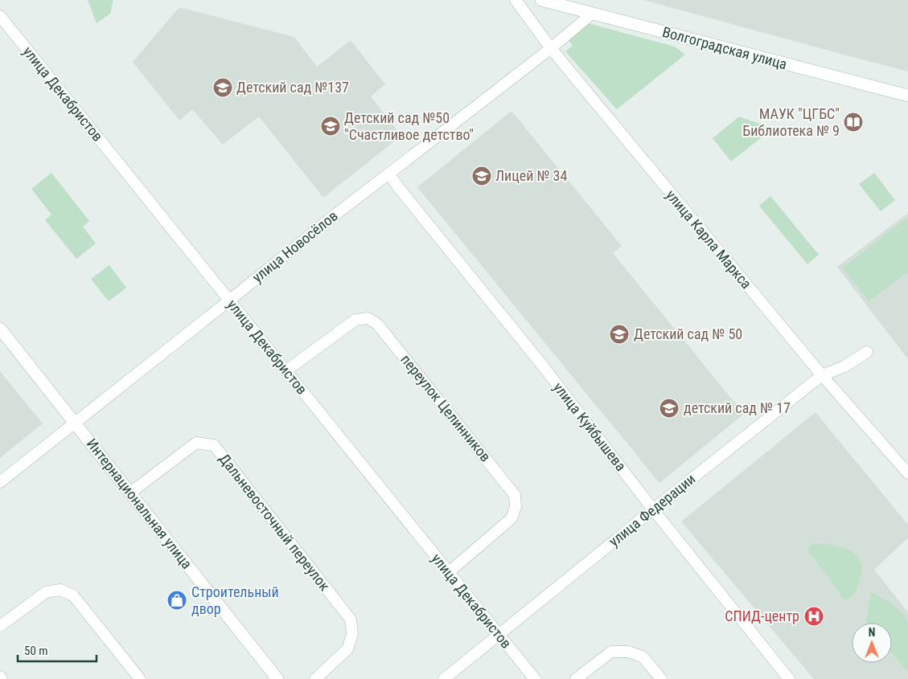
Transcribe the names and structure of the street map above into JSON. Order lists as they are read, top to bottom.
{
  "streets": {
    "street": [
      "Волгоградская улица",
      "улица Декабристов",
      "улица Карла Маркса",
      "улица Новосёлов",
      "переулок Целинников",
      "улица Куйбышева",
      "Интернациональная улица",
      "улица Федерации",
      "Дальневосточный переулок"
    ]
  },
  "crossings": [
    ["Волгоградская улица", "улица Новосёлов"],
    ["улица Декабристов", "улица Новосёлов"],
    ["улица Декабристов", "переулок Целинников"],
    ["улица Декабристов", "улица Федерации"],
    ["улица Карла Маркса", "улица Новосёлов"],
    ["улица Карла Маркса", "улица Федерации"],
    ["улица Новосёлов", "улица Куйбышева"],
    ["улица Новосёлов", "Интернациональная улица"],
    ["улица Куйбышева", "улица Федерации"],
    ["Интернациональная улица", "Дальневосточный переулок"]
  ],
  "places": {
    "school or university": [
      "Детский сад №137",
      "Детский сад №50 \"Счастливое детство\"",
      "Лицей № 34",
      "Детский сад № 50",
      "детский сад № 17"
    ],
    "library": ["МАУК \"ЦГБС\" Библиотека № 9"],
    "shop": ["Строительный двор"],
    "hospital": ["СПИД-центр"]
  },
  "scale_bar": "50 m",
  "north": "top"
}
